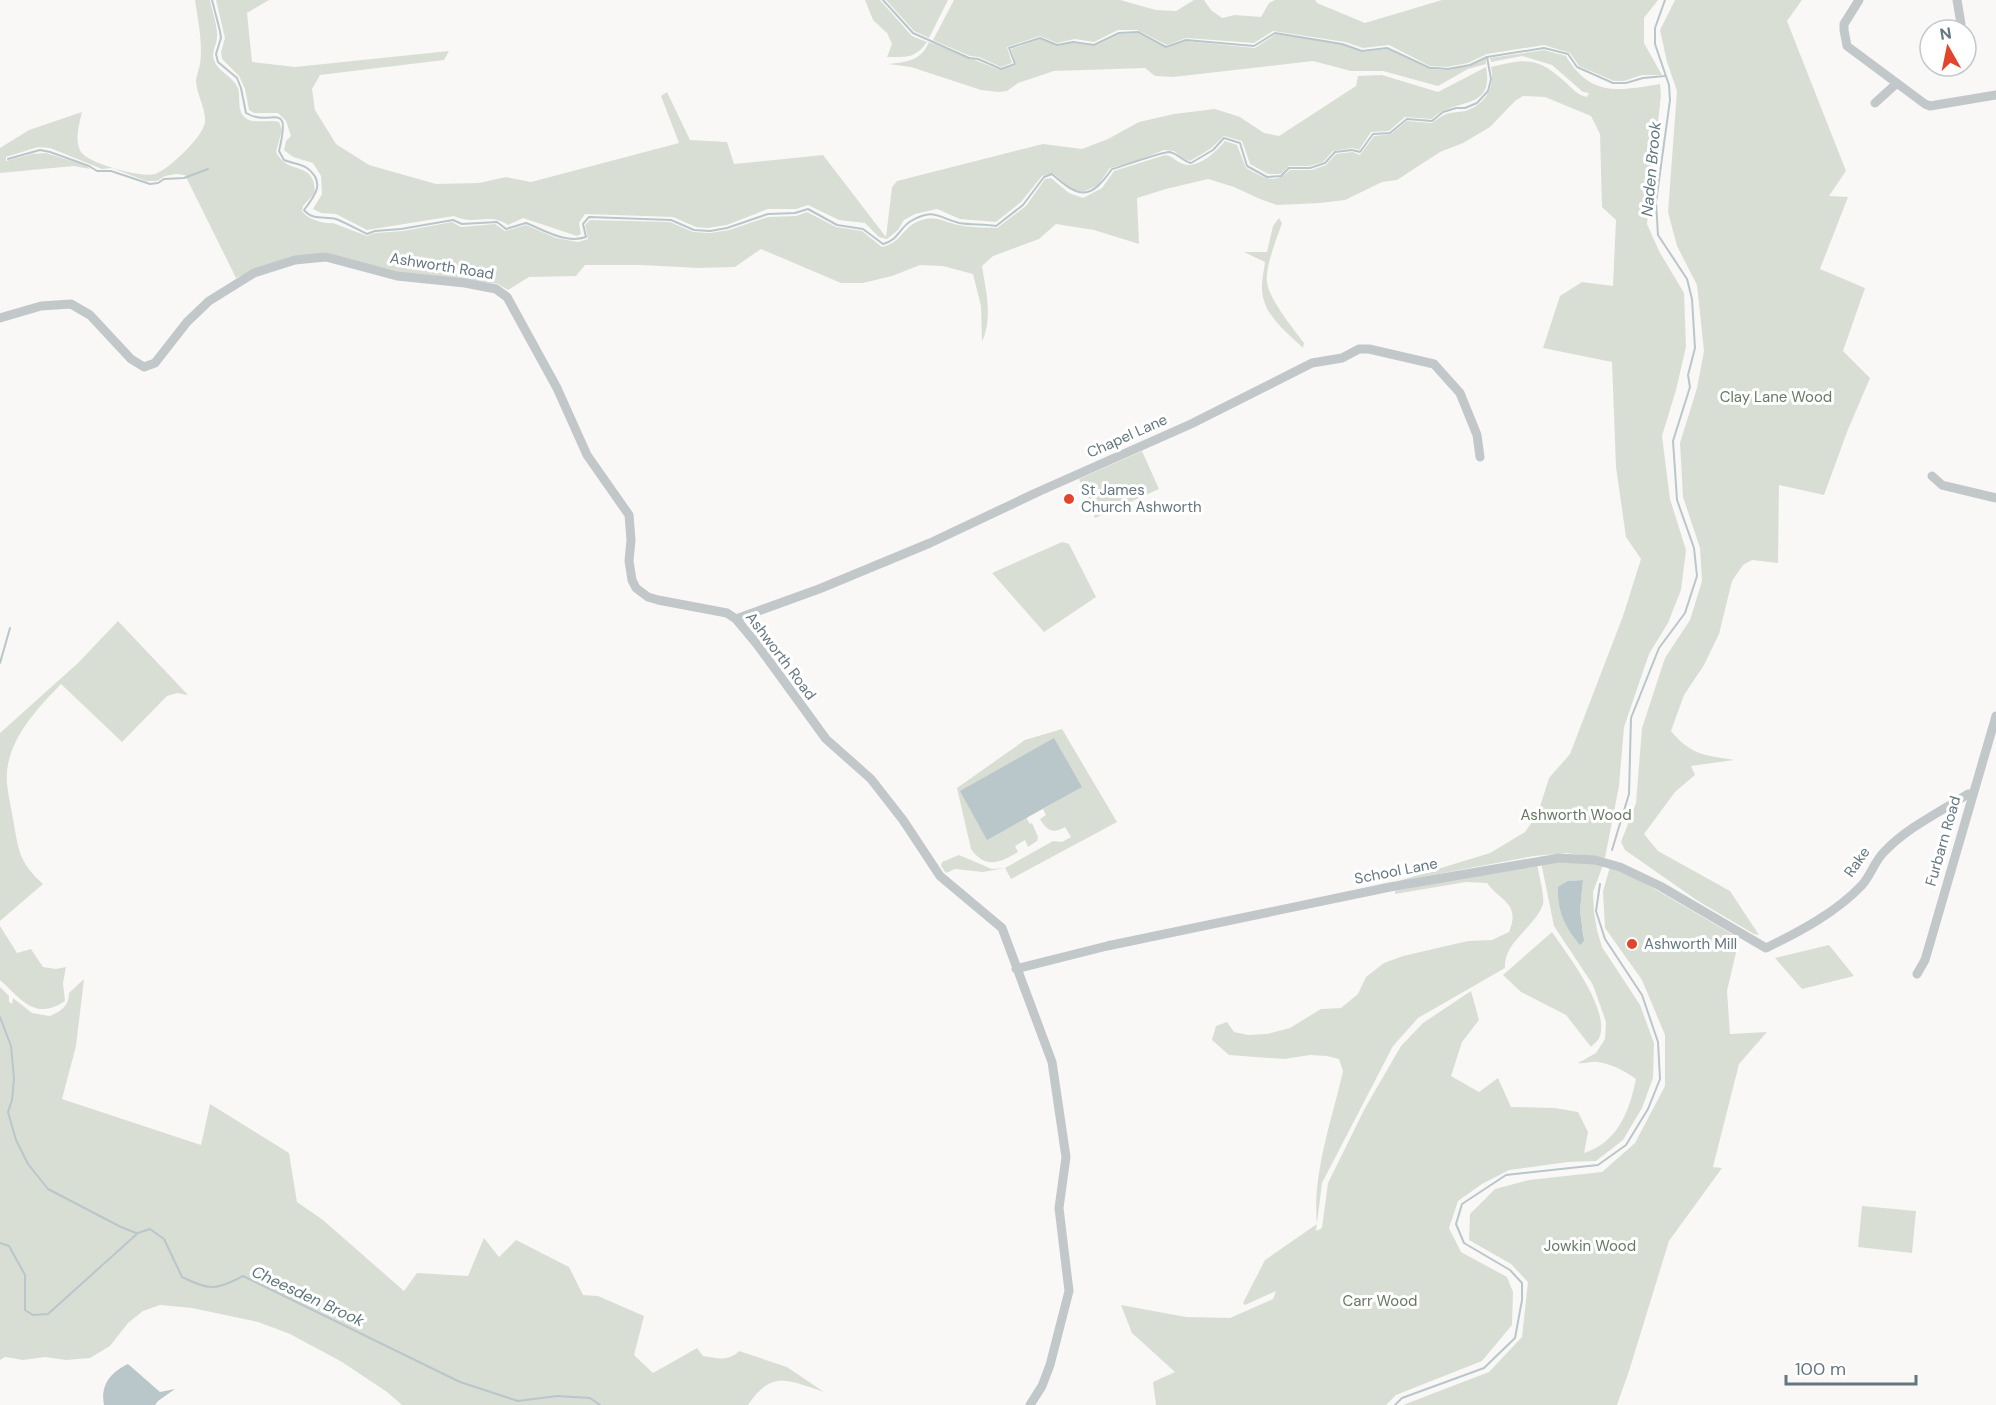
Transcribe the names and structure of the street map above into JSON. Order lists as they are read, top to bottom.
{
  "streets": {
    "street": [
      "Ashworth Road",
      "Chapel Lane",
      "Furbarn Road",
      "Rake",
      "School Lane"
    ]
  },
  "crossings": [
    ["Ashworth Road", "Chapel Lane"],
    ["Ashworth Road", "School Lane"],
    ["Furbarn Road", "Rake"],
    ["Rake", "School Lane"]
  ],
  "water": ["Naden Brook", "Cheesden Brook"],
  "parks": [
    "Clay Lane Wood",
    "Ashworth Wood",
    "Jowkin Wood",
    "Carr Wood"
  ],
  "places": ["St James Church Ashworth", "Ashworth Mill"],
  "scale_bar": "100 m",
  "north": "top"
}
